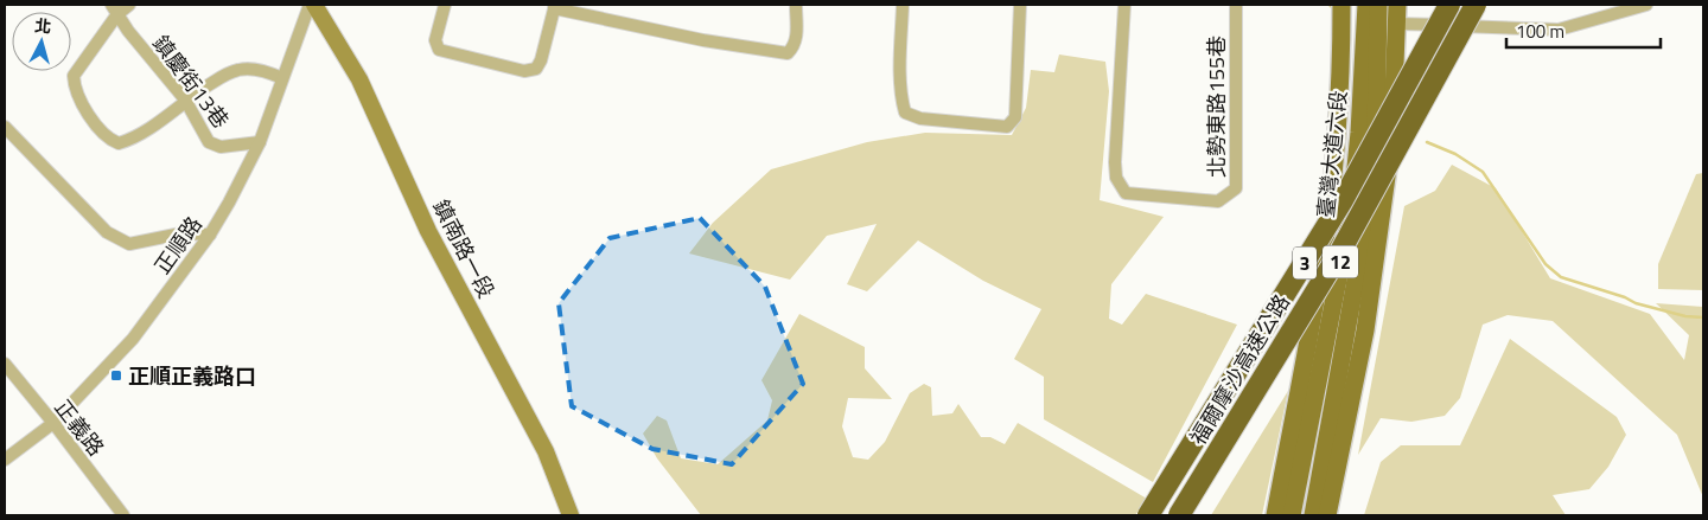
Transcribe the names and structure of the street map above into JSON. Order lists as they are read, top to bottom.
{
  "streets": {
    "highway": ["3", "福爾摩沙高速公路"],
    "main road": ["臺灣大道六段", "12"],
    "street": [
      "鎮慶街13巷",
      "北勢東路155巷",
      "正順路",
      "鎮南路一段",
      "正義路"
    ]
  },
  "crossings": [
    ["鎮慶街13巷", "正順路"],
    ["正順路", "正義路"]
  ],
  "places": {
    "transit": ["正順正義路口"]
  },
  "scale_bar": "100 m",
  "north": "top"
}
